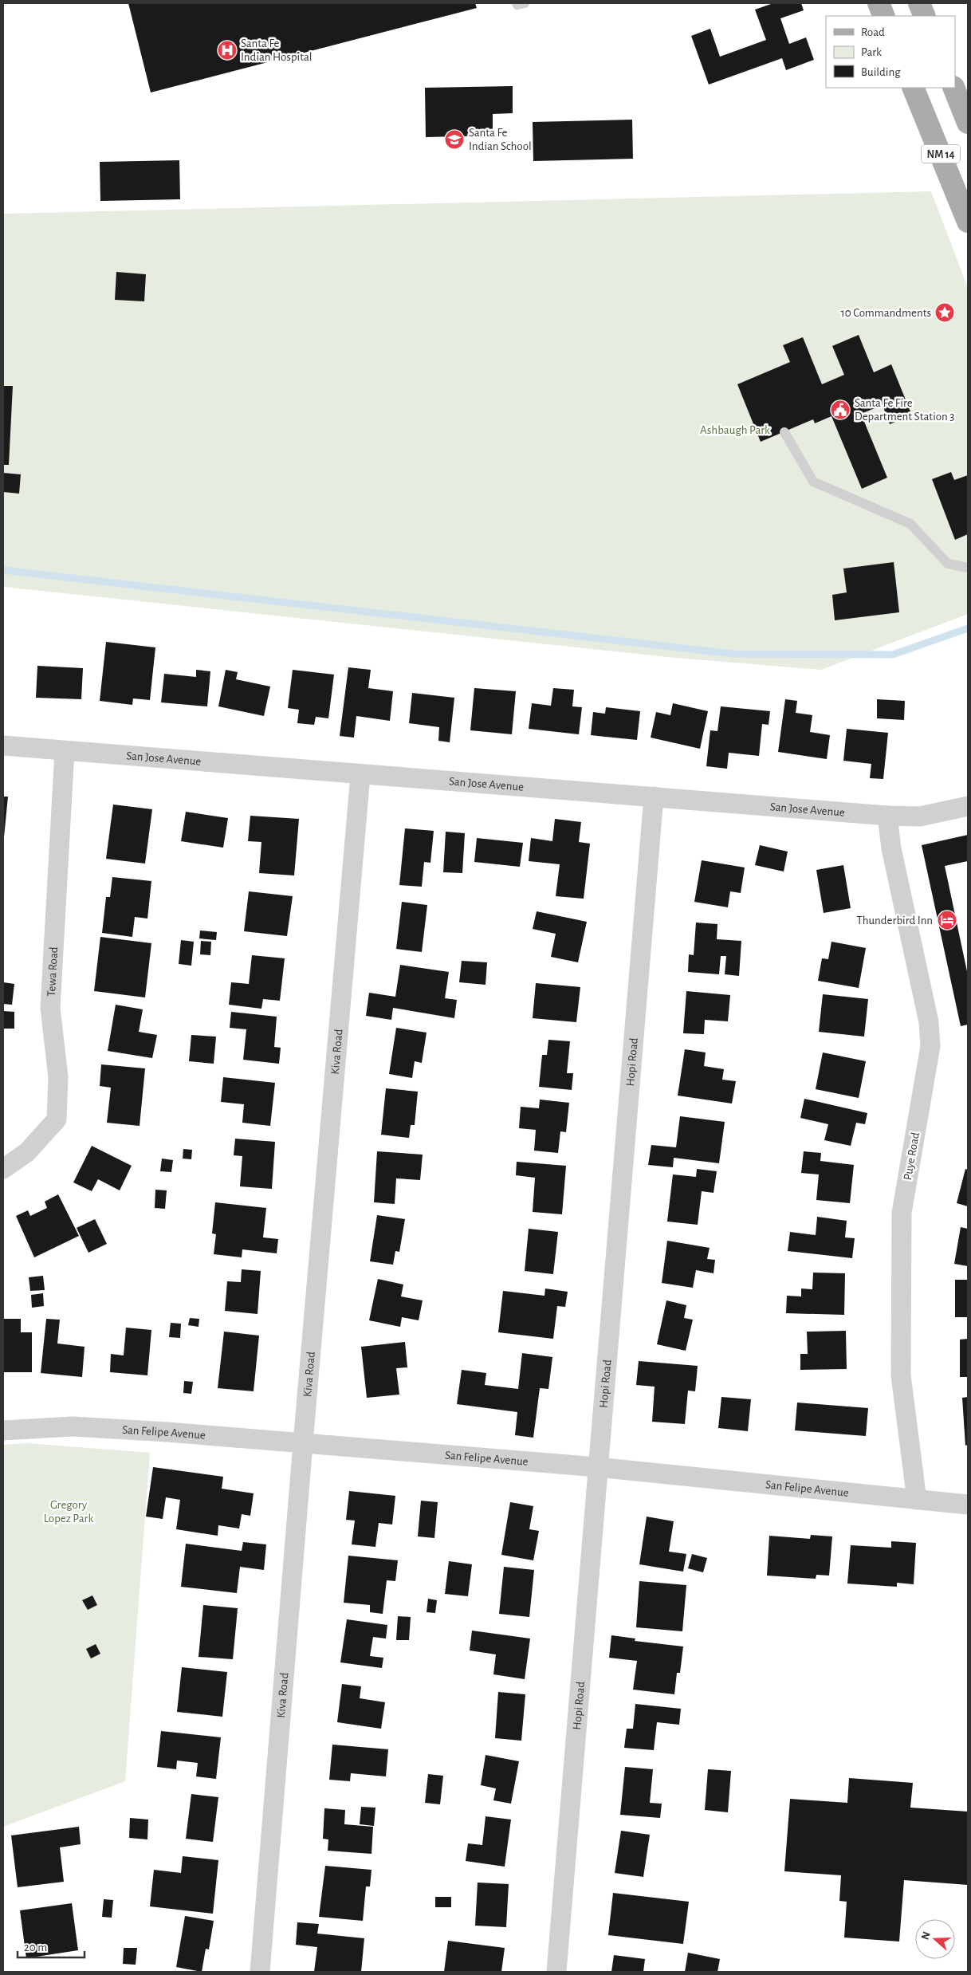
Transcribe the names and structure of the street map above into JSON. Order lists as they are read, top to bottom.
{
  "streets": {
    "main road": ["NM 14"],
    "street": [
      "San Jose Avenue",
      "Tewa Road",
      "Kiva Road",
      "Hopi Road",
      "Puye Road",
      "San Felipe Avenue"
    ]
  },
  "crossings": [
    ["San Jose Avenue", "Tewa Road"],
    ["San Jose Avenue", "Kiva Road"],
    ["San Jose Avenue", "Hopi Road"],
    ["San Jose Avenue", "Puye Road"],
    ["Kiva Road", "San Felipe Avenue"],
    ["Hopi Road", "San Felipe Avenue"],
    ["Puye Road", "San Felipe Avenue"]
  ],
  "parks": ["Ashbaugh Park", "Gregory Lopez Park"],
  "places": {
    "hospital": ["Santa Fe Indian Hospital"],
    "school or university": ["Santa Fe Indian School"],
    "place": ["10 Commandments"],
    "public building": ["Santa Fe Fire Department Station 3"],
    "hotel": ["Thunderbird Inn"]
  },
  "legend": ["Road", "Park", "Building"],
  "scale_bar": "20 m",
  "north": "left"
}
